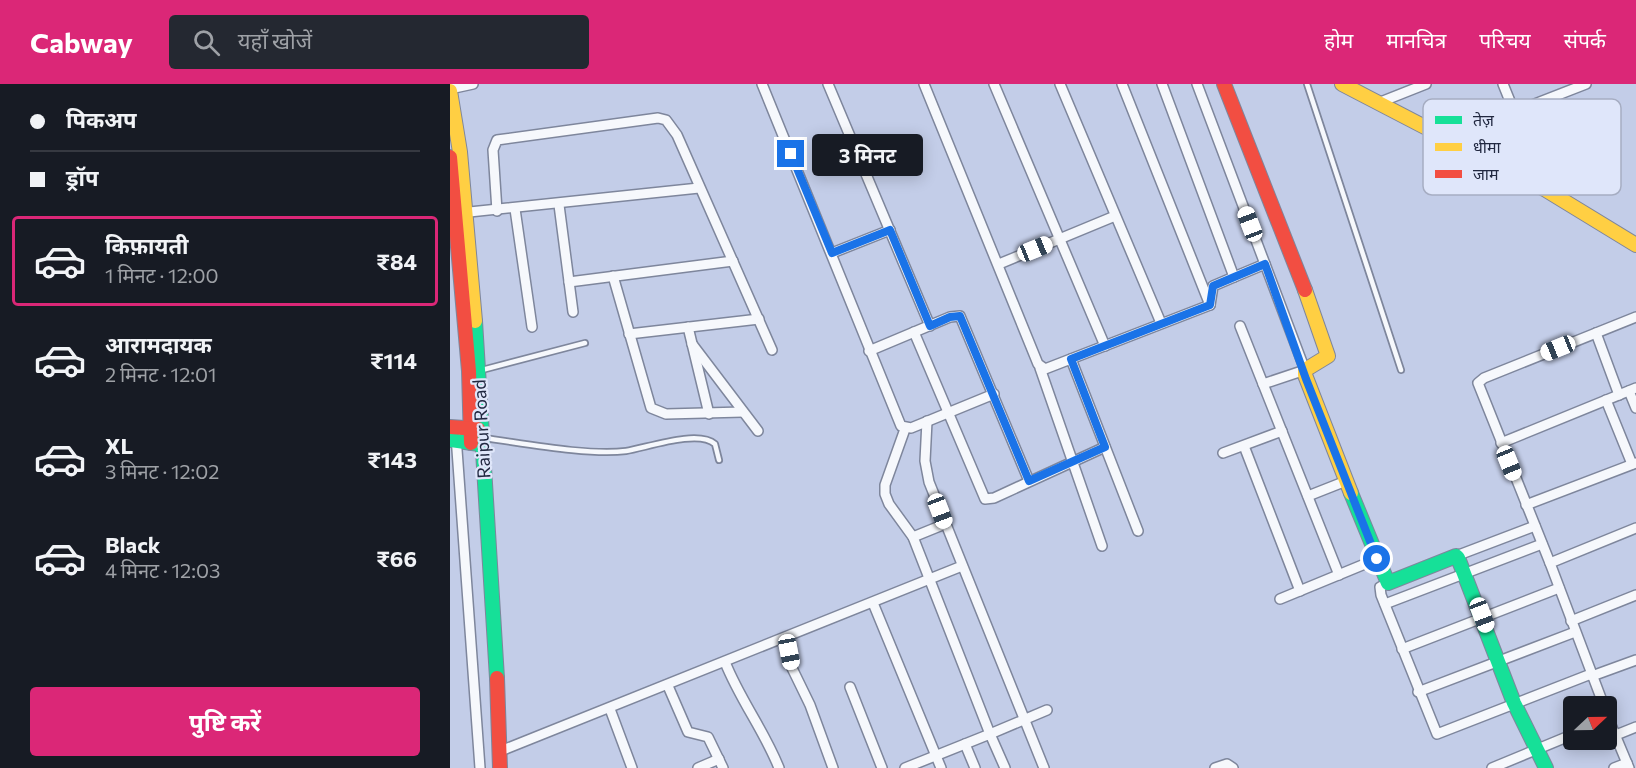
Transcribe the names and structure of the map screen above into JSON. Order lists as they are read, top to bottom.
{
  "streets": {
    "street": ["Raipur Road"]
  },
  "legend": ["तेज़", "धीमा", "जाम"],
  "north": "right",
  "page": {
    "header": "Cabway",
    "search": "यहाँ खोजें",
    "nav": [
      "होम",
      "मानचित्र",
      "परिचय",
      "संपर्क"
    ],
    "banner": ["पिकअप", "ड्रॉप"],
    "bubble": "3 मिनट",
    "list": [
      {
        "name": "किफ़ायती",
        "note": "1 मिनट · 12:00",
        "value": "₹84"
      },
      {
        "name": "आरामदायक",
        "note": "2 मिनट · 12:01",
        "value": "₹114"
      },
      {
        "name": "XL",
        "note": "3 मिनट · 12:02",
        "value": "₹143"
      },
      {
        "name": "Black",
        "note": "4 मिनट · 12:03",
        "value": "₹66"
      }
    ],
    "buttons": "पुष्टि करें"
  }
}
